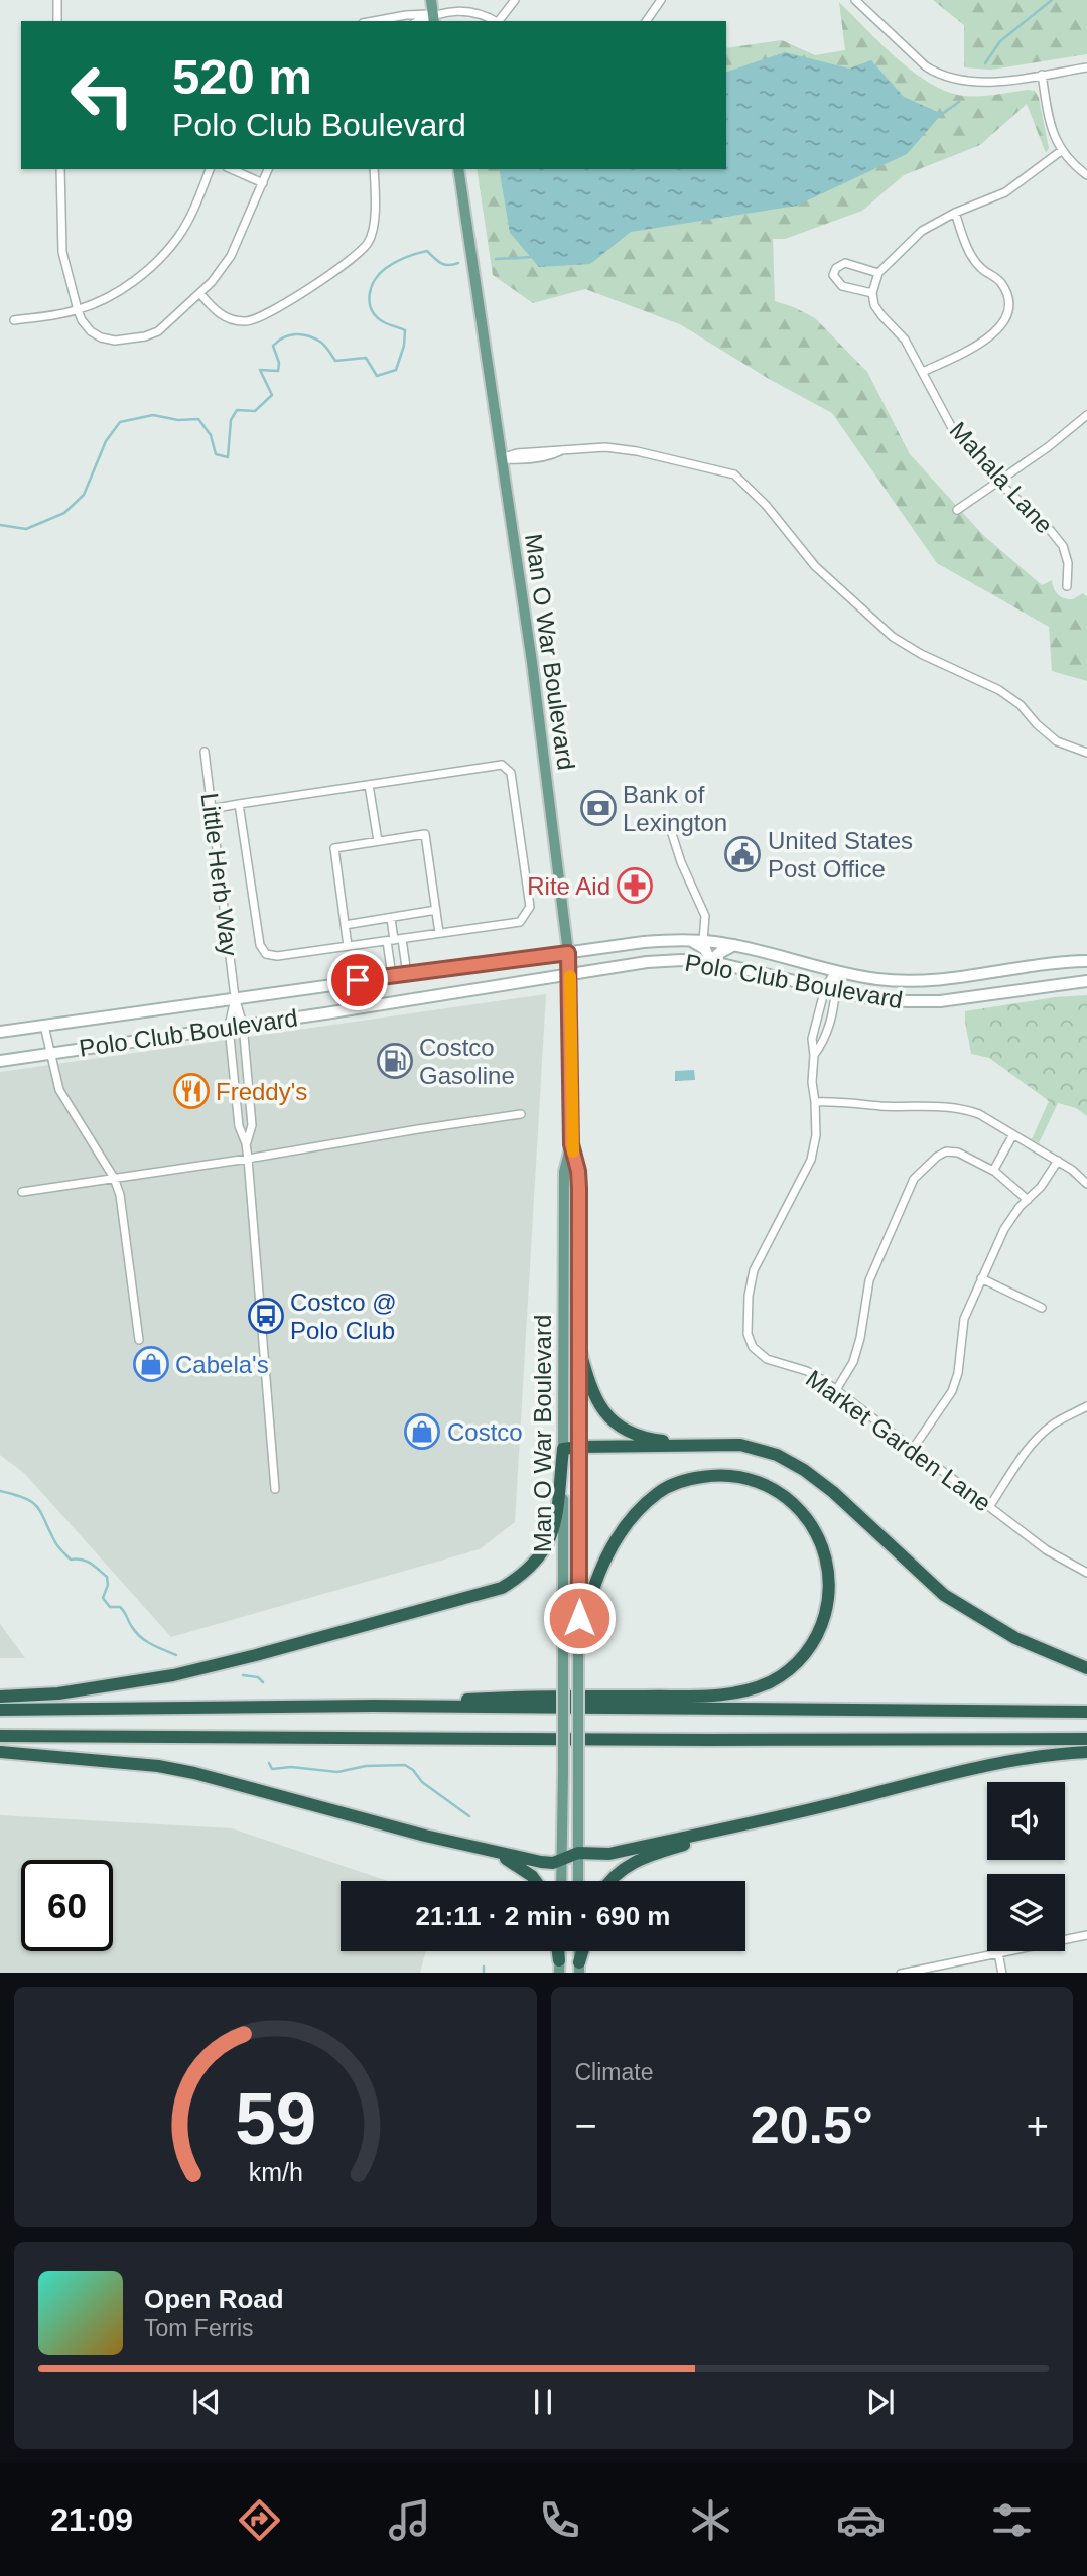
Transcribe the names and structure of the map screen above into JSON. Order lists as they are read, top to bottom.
{
  "streets": {
    "main road": ["Man O War Boulevard"],
    "street": [
      "Mahala Lane",
      "Little Herb Way",
      "Polo Club Boulevard",
      "Market Garden Lane"
    ]
  },
  "crossings": [
    ["Man O War Boulevard", "Polo Club Boulevard"],
    ["Little Herb Way", "Polo Club Boulevard"],
    ["Polo Club Boulevard", "Market Garden Lane"]
  ],
  "places": {
    "bank": ["Bank of Lexington"],
    "public building": ["United States Post Office"],
    "pharmacy": ["Rite Aid"],
    "fuel station": ["Costco Gasoline"],
    "restaurant": ["Freddy's"],
    "bus stop": ["Costco @ Polo Club"],
    "shop": ["Cabela's", "Costco"]
  },
  "page": {
    "turn": ["520 m", "Polo Club Boulevard"],
    "limit": "60",
    "trip": "21:11 · 2 min · 690 m",
    "tile": "Climate",
    "heat": ["−", "20.5°", "+"],
    "song": ["Open Road", "Tom Ferris"],
    "tabs": "21:09",
    "gauge": ["59", "km/h"]
  }
}
